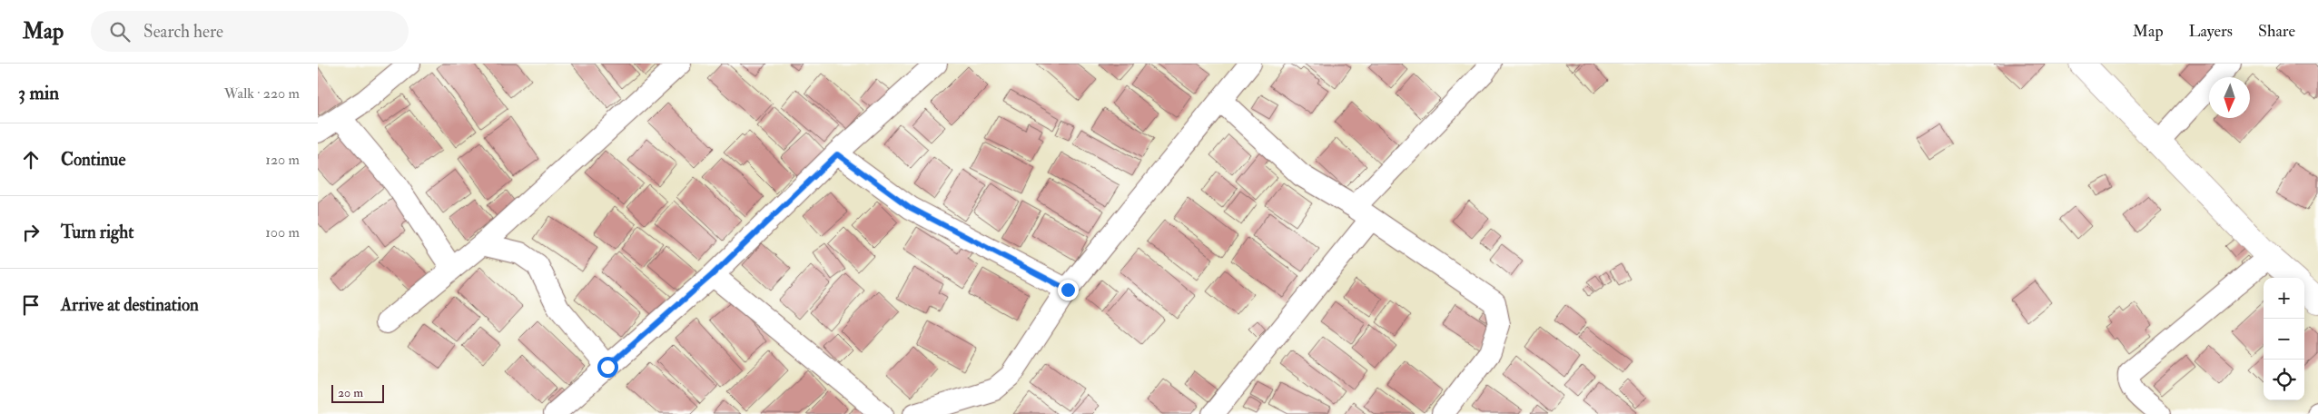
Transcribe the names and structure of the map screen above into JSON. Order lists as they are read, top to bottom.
{
  "scale_bar": "20 m",
  "north": "bottom",
  "page": {
    "header": "Map",
    "search": "Search here",
    "nav": ["Map", "Layers", "Share"],
    "heading": ["3 min", "Walk · 220 m"],
    "list": [
      ["Continue", "120 m"],
      ["Turn right", "100 m"],
      "Arrive at destination"
    ],
    "map_buttons": ["+", "−"],
    "scale": "20 m"
  }
}
